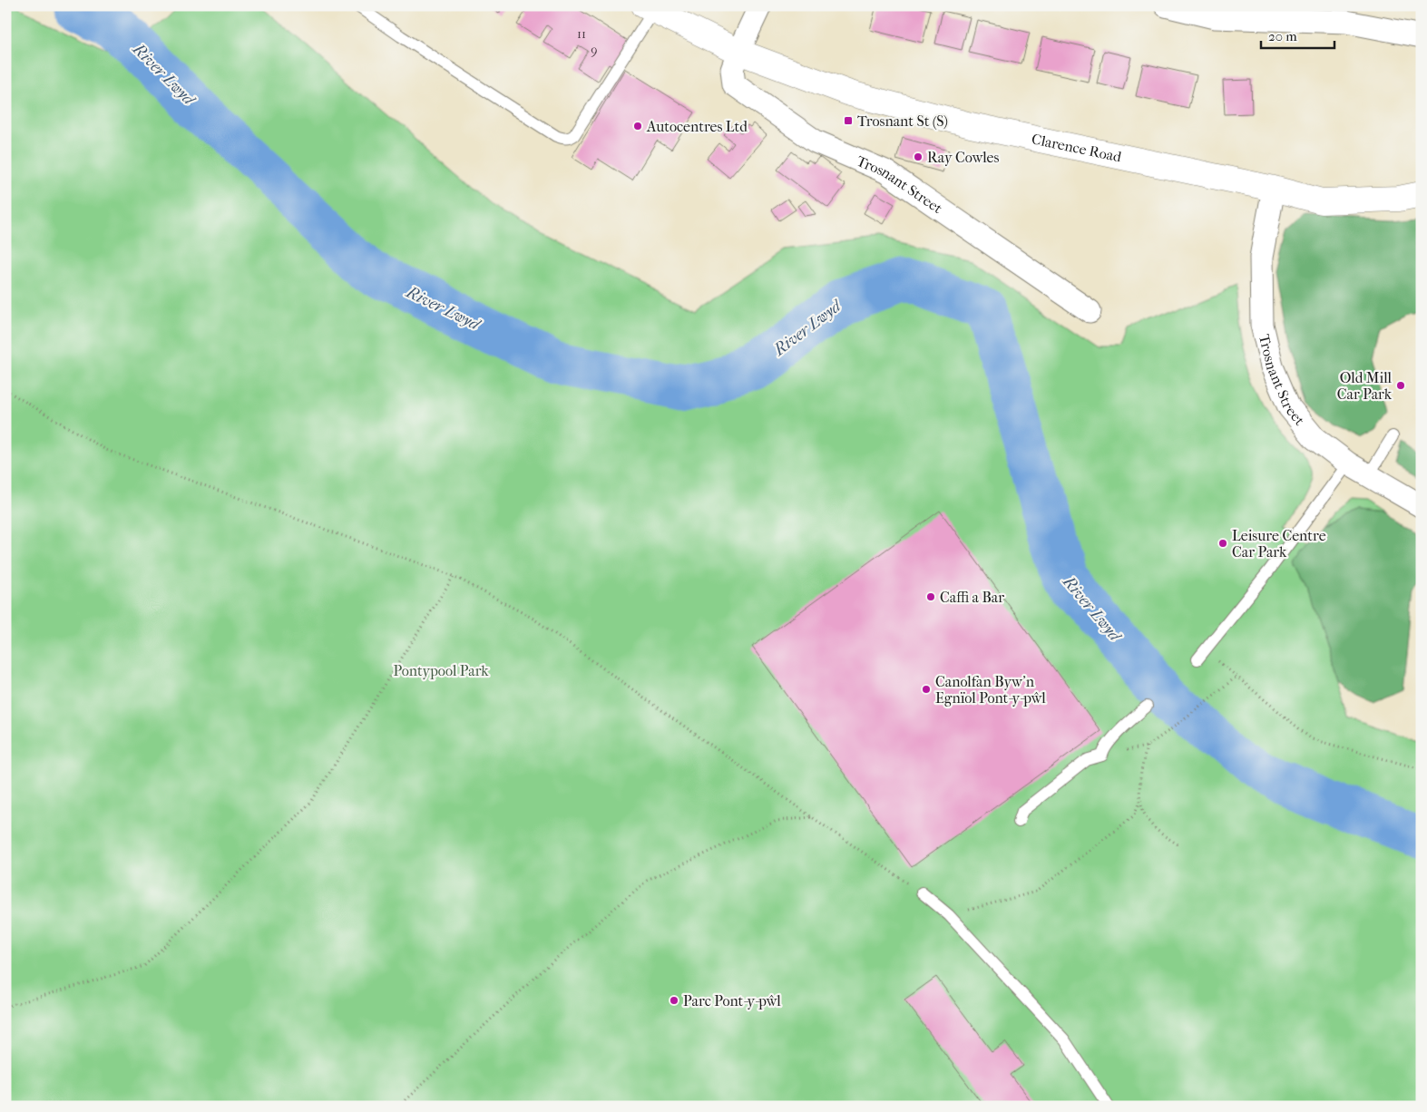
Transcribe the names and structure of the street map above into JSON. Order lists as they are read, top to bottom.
{
  "streets": {
    "street": ["Clarence Road", "Trosnant Street"]
  },
  "crossings": [
    ["Clarence Road", "Trosnant Street"]
  ],
  "water": ["River Lwyd"],
  "parks": ["Pontypool Park"],
  "places": {
    "transit": ["Trosnant St (S)"],
    "other": [
      "Autocentres Ltd",
      "Ray Cowles",
      "Old Mill Car Park",
      "Leisure Centre Car Park",
      "Caffi a Bar",
      "Canolfan Byw'n Egnïol Pont-y-pŵl",
      "Parc Pont-y-pŵl"
    ]
  },
  "house_numbers": ["11", "9"],
  "scale_bar": "20 m"
}
